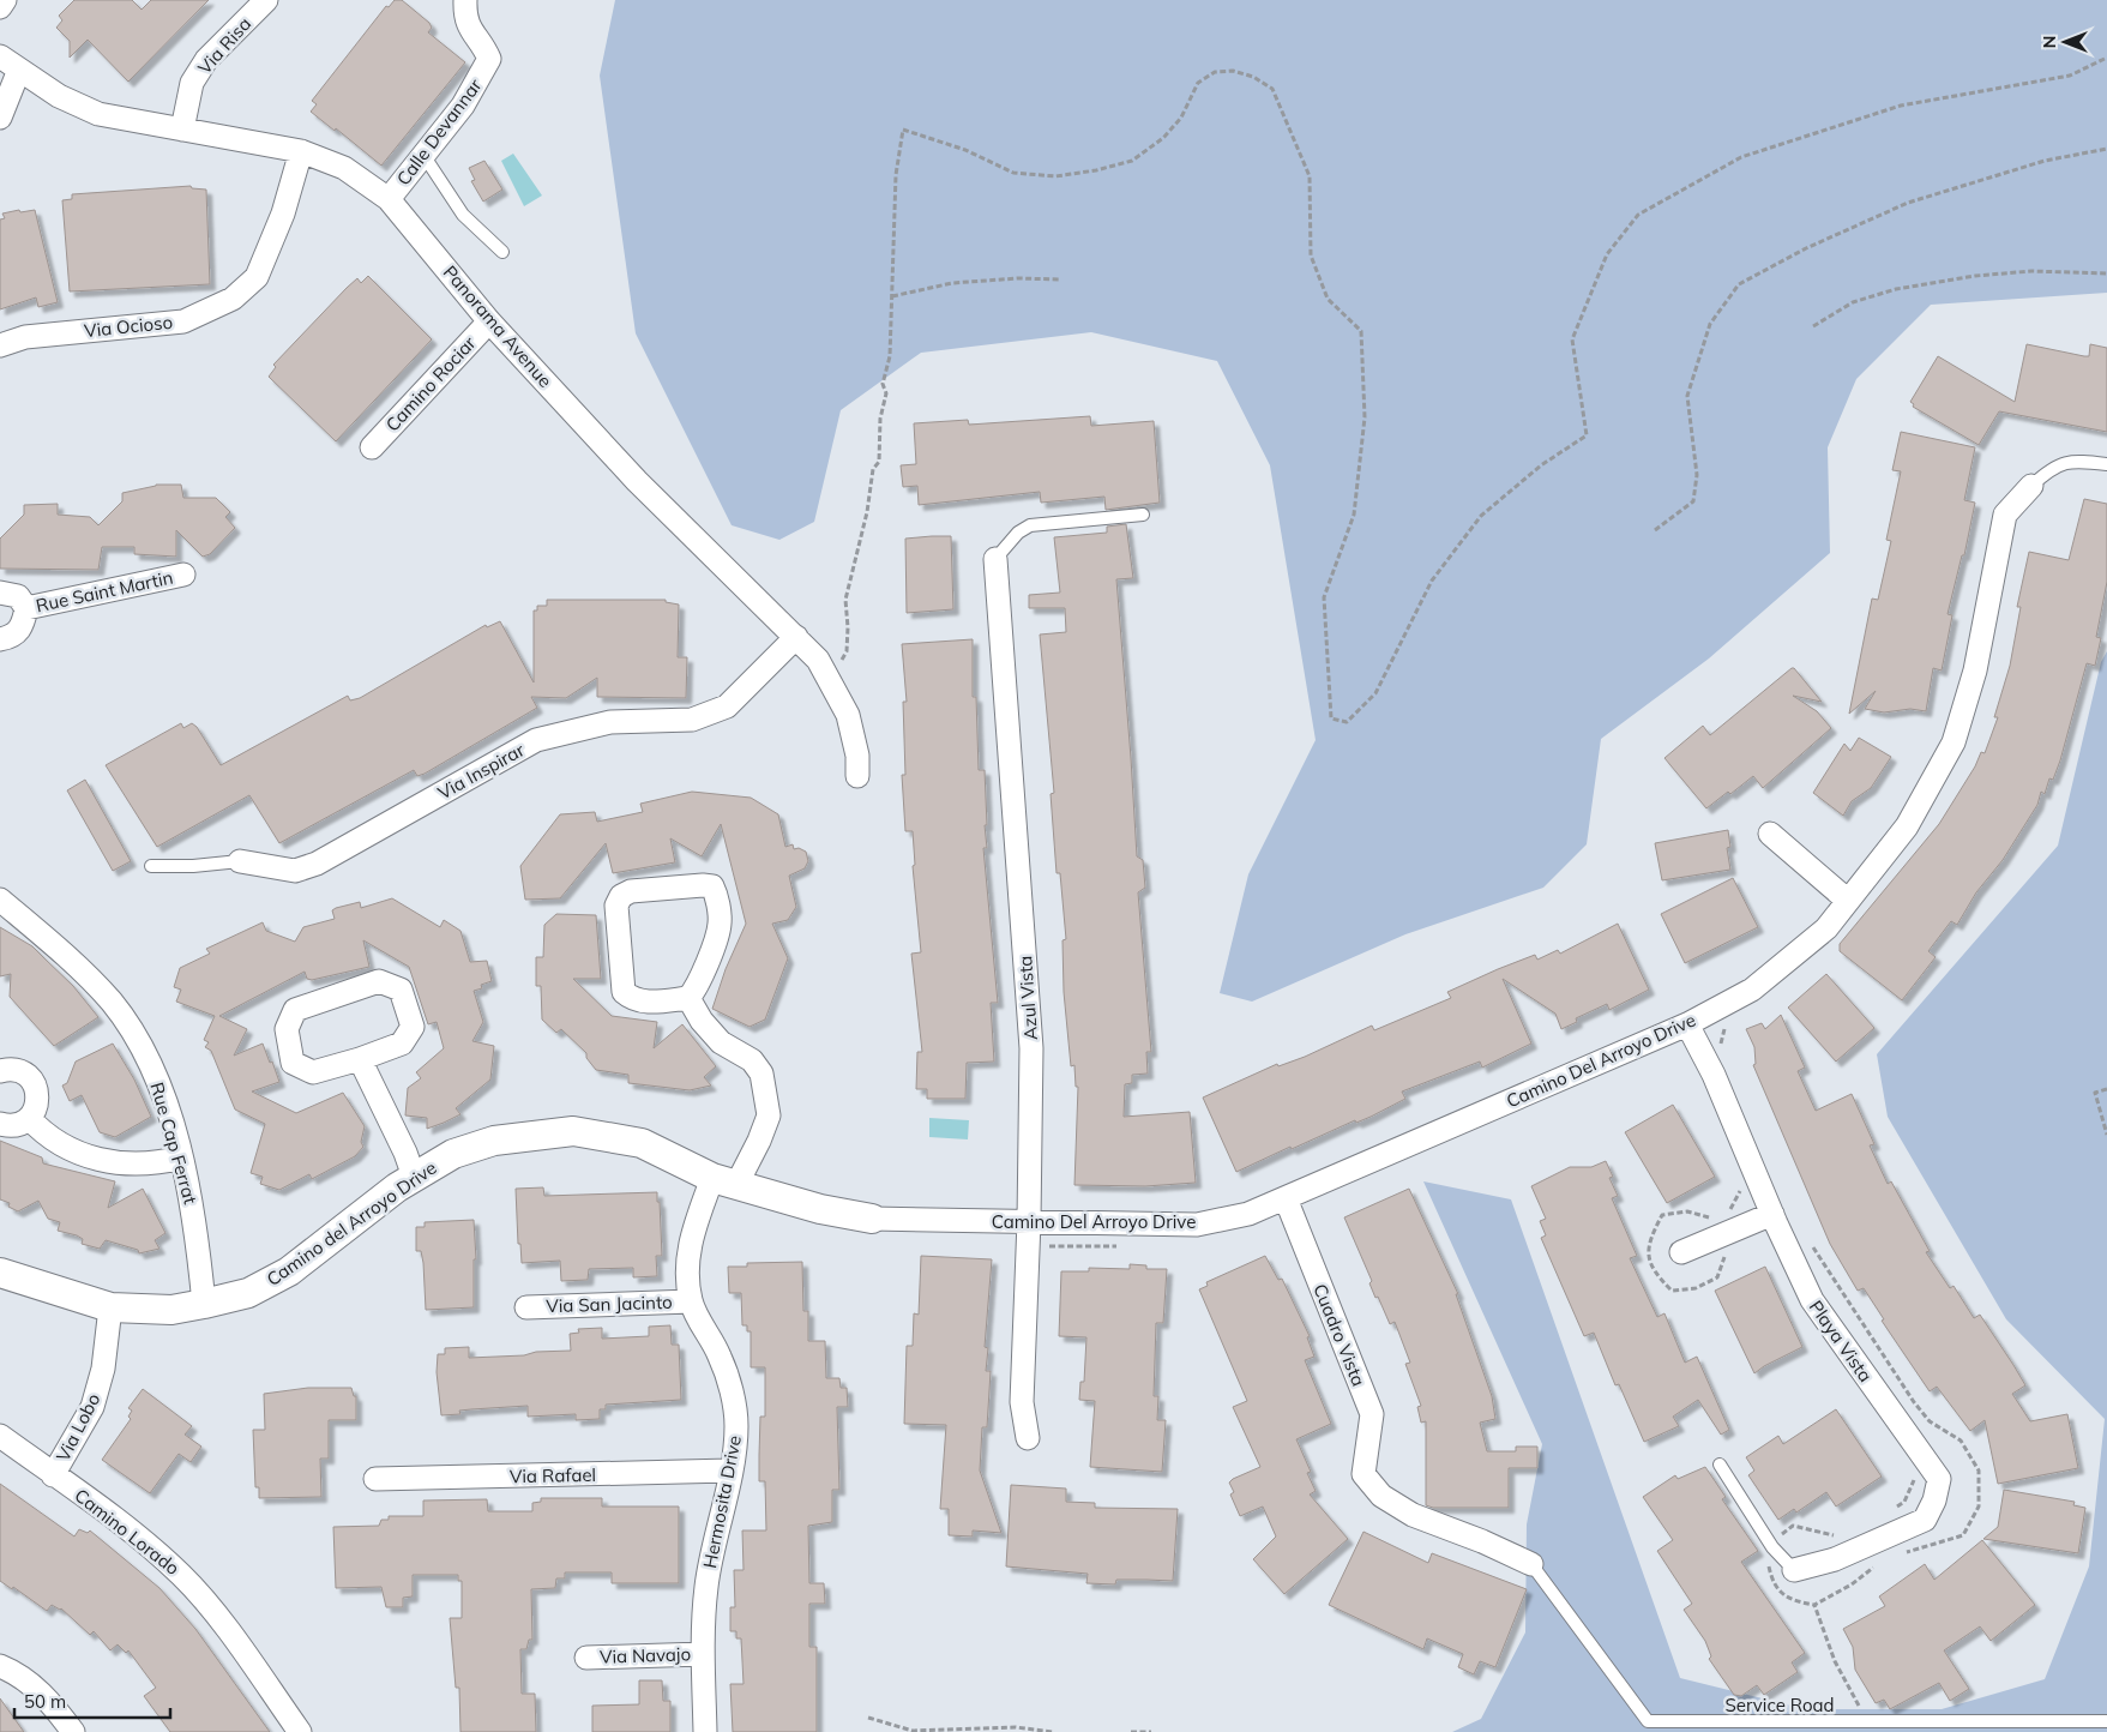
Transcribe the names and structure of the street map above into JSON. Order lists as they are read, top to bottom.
{
  "streets": {
    "street": [
      "Via Risa",
      "Calle Devannar",
      "Via Ocioso",
      "Panorama Avenue",
      "Camino Rociar",
      "Rue Saint Martin",
      "Via Inspirar",
      "Azul Vista",
      "Camino Del Arroyo Drive",
      "Rue Cap Ferrat",
      "Camino del Arroyo Drive",
      "Via San Jacinto",
      "Cuadro Vista",
      "Playa Vista",
      "Via Lobo",
      "Via Rafael",
      "Hermosita Drive",
      "Camino Lorado",
      "Via Navajo"
    ],
    "lane": ["Service Road"]
  },
  "crossings": [
    ["Via Risa", "Panorama Avenue"],
    ["Calle Devannar", "Panorama Avenue"],
    ["Via Ocioso", "Panorama Avenue"],
    ["Panorama Avenue", "Camino Rociar"],
    ["Panorama Avenue", "Via Inspirar"],
    ["Azul Vista", "Camino Del Arroyo Drive"],
    ["Camino Del Arroyo Drive", "Camino del Arroyo Drive"],
    ["Camino Del Arroyo Drive", "Cuadro Vista"],
    ["Camino Del Arroyo Drive", "Playa Vista"],
    ["Rue Cap Ferrat", "Camino del Arroyo Drive"],
    ["Camino del Arroyo Drive", "Via Lobo"],
    ["Camino del Arroyo Drive", "Hermosita Drive"],
    ["Via San Jacinto", "Hermosita Drive"],
    ["Cuadro Vista", "Service Road"],
    ["Via Lobo", "Camino Lorado"],
    ["Via Rafael", "Hermosita Drive"],
    ["Hermosita Drive", "Via Navajo"]
  ],
  "scale_bar": "50 m",
  "north": "left"
}
